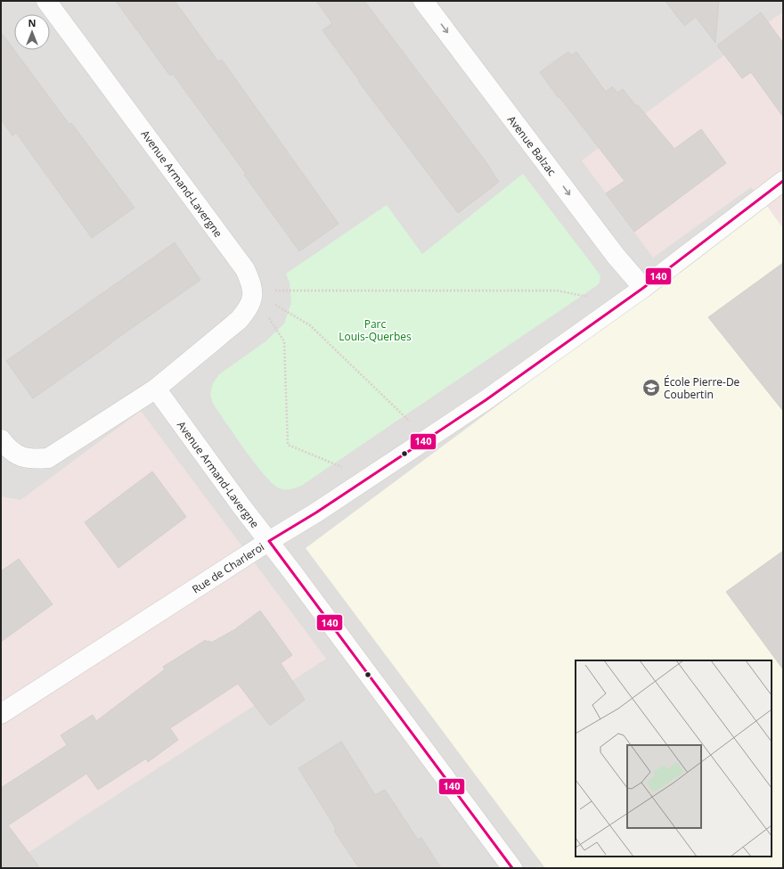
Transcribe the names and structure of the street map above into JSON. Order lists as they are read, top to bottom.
{
  "streets": {
    "street": ["Avenue Balzac", "Avenue Armand-Lavergne", "Rue de Charleroi"]
  },
  "crossings": [
    ["Avenue Balzac", "Rue de Charleroi"],
    ["Avenue Armand-Lavergne", "Rue de Charleroi"]
  ],
  "one_way": ["Avenue Balzac"],
  "parks": ["Parc Louis-Querbes"],
  "places": {
    "school or university": ["École Pierre-De Coubertin"]
  },
  "lines": ["transit line 140"],
  "north": "top"
}
